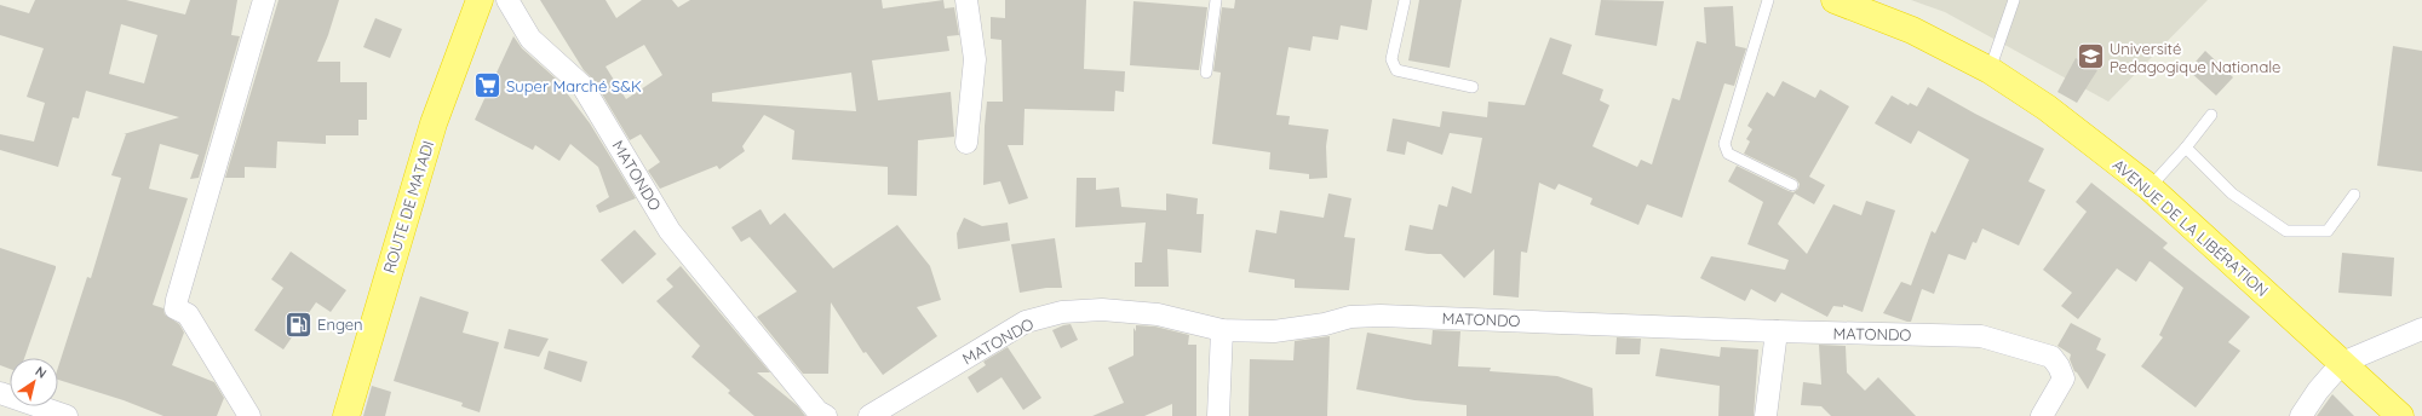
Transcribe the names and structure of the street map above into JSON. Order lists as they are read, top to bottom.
{
  "streets": {
    "highway": ["ROUTE DE MATADI", "AVENUE DE LA LIBÉRATION"],
    "street": ["MATONDO"]
  },
  "places": {
    "school or university": ["Université Pedagogique Nationale"],
    "supermarket": ["Super Marché S&K"],
    "fuel station": ["Engen"]
  },
  "north": "top right"
}
